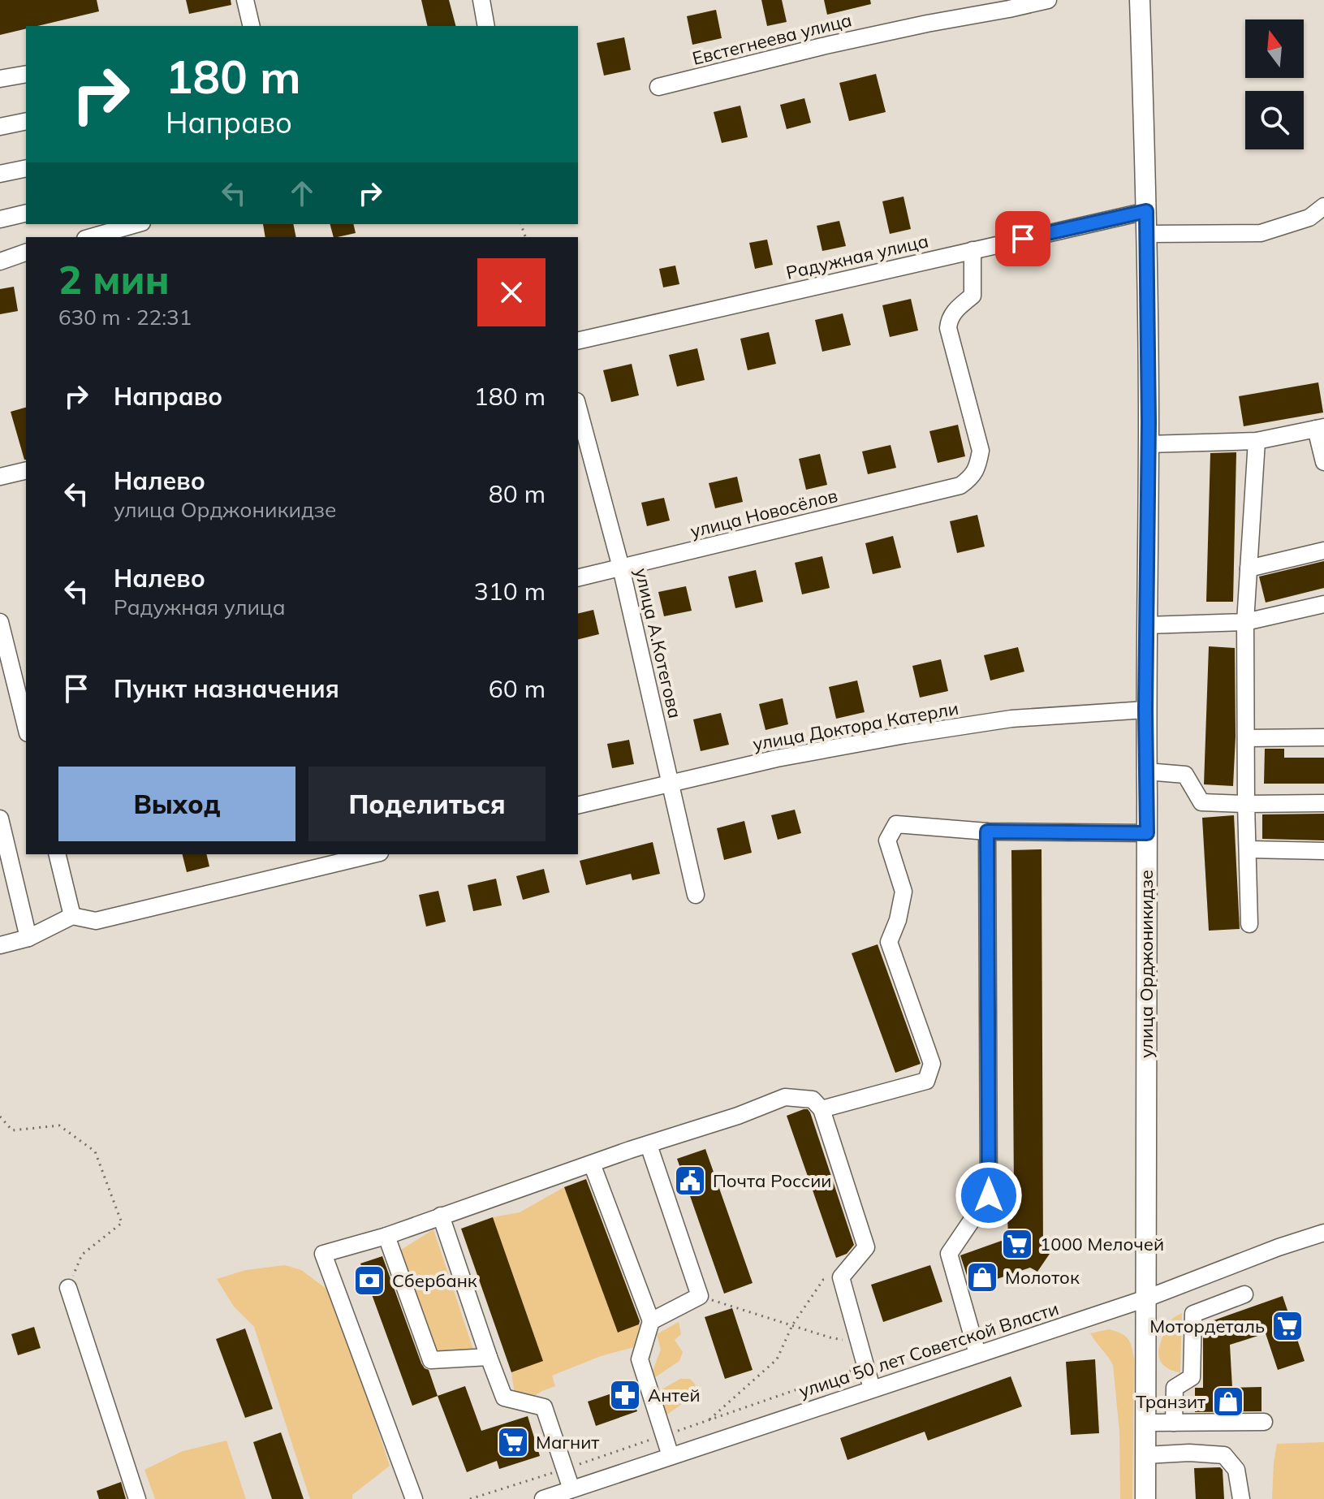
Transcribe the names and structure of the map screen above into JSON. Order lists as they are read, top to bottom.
{
  "streets": {
    "main road": ["улица Орджоникидзе"],
    "street": [
      "Евстегнеева улица",
      "Радужная улица",
      "улица Новосёлов",
      "улица А.Котегова",
      "улица Доктора Катерли",
      "улица 50 лет Советской Власти"
    ]
  },
  "crossings": [
    ["Радужная улица", "улица Новосёлов"],
    ["Радужная улица", "улица Орджоникидзе"],
    ["улица Новосёлов", "улица А.Котегова"],
    ["улица А.Котегова", "улица Доктора Катерли"],
    ["улица Доктора Катерли", "улица Орджоникидзе"],
    ["улица Орджоникидзе", "улица 50 лет Советской Власти"]
  ],
  "places": {
    "public building": ["Почта России"],
    "supermarket": ["1000 Мелочей", "Мотордеталь", "Магнит"],
    "shop": ["Молоток", "Транзит"],
    "bank": ["Сбербанк"],
    "pharmacy": ["Антей"]
  },
  "north": "top",
  "page": {
    "turn": ["180 m", "Направо"],
    "heading": ["2 мин", "630 m · 22:31"],
    "list": [
      {
        "name": "Направо",
        "value": "180 m"
      },
      {
        "name": "Налево",
        "note": "улица Орджоникидзе",
        "value": "80 m"
      },
      {
        "name": "Налево",
        "note": "Радужная улица",
        "value": "310 m"
      },
      {
        "name": "Пункт назначения",
        "value": "60 m"
      }
    ],
    "buttons": ["Выход", "Поделиться"]
  }
}
